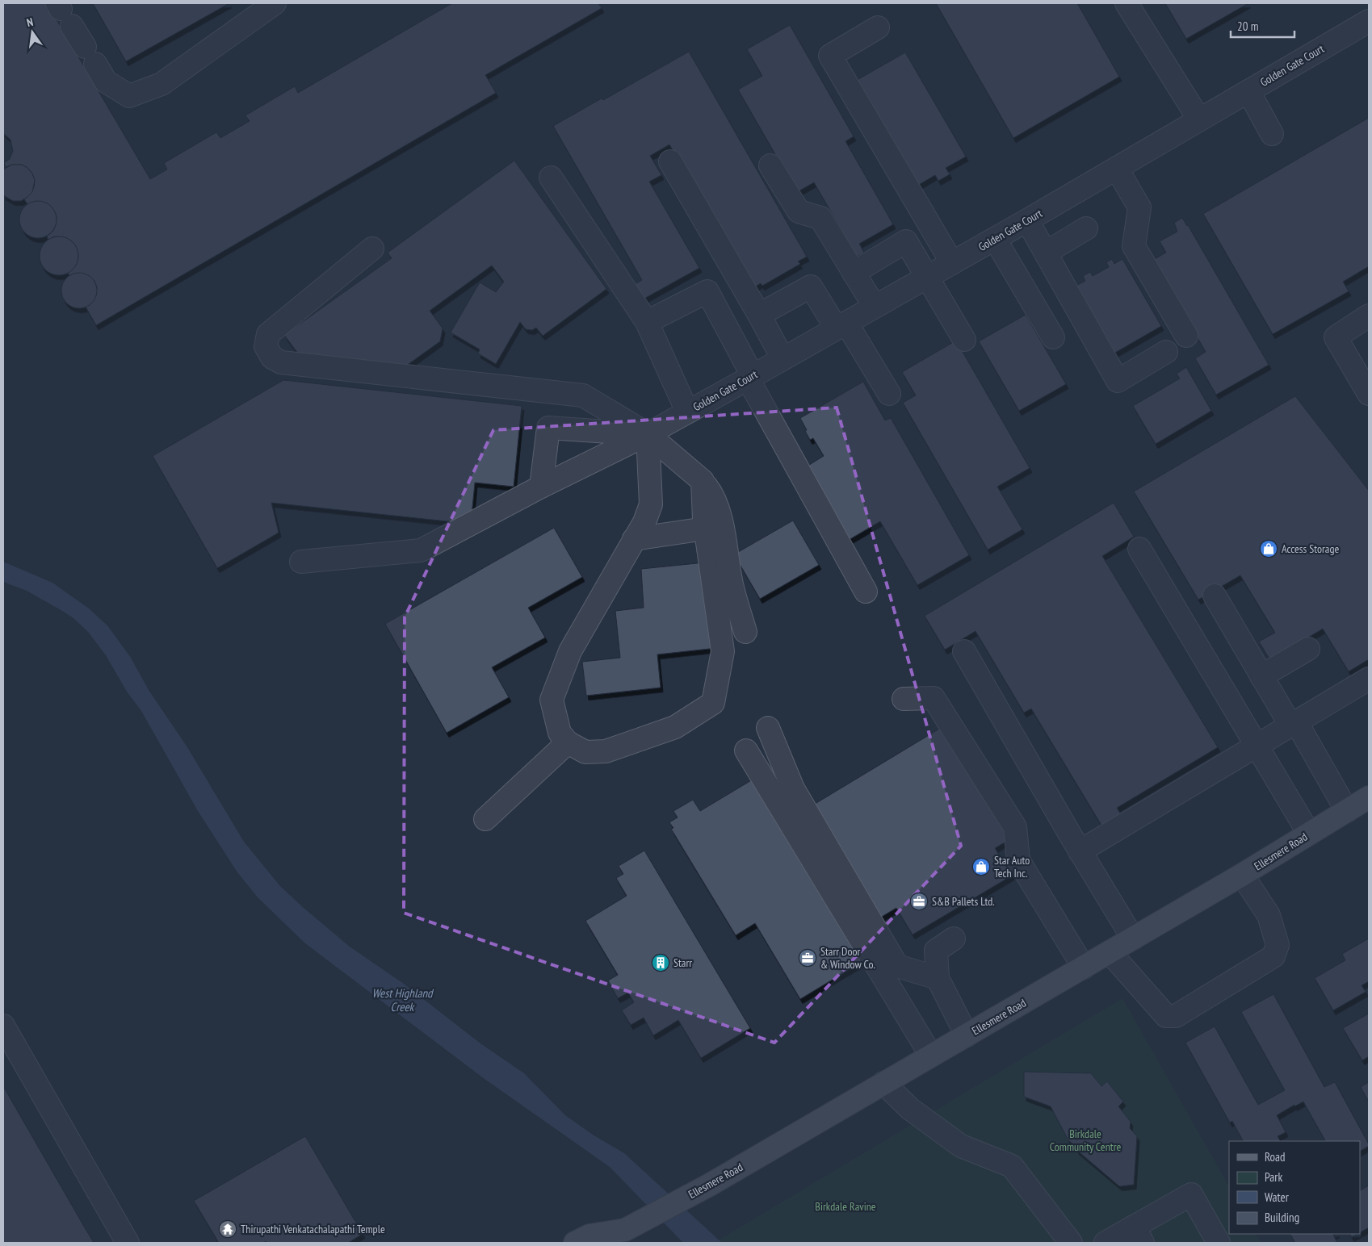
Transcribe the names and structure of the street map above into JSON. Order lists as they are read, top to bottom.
{
  "streets": {
    "main road": ["Ellesmere Road"],
    "street": ["Golden Gate Court"]
  },
  "water": ["West Highland Creek"],
  "parks": ["Birkdale Community Centre", "Birkdale Ravine"],
  "places": {
    "shop": ["Access Storage", "Star Auto Tech Inc."],
    "office": ["S&B Pallets Ltd.", "Starr Door & Window Co."],
    "building": ["Starr"],
    "temple": ["Thirupathi Venkatachalapathi Temple"]
  },
  "legend": [
    "Road",
    "Park",
    "Water",
    "Building"
  ],
  "scale_bar": "20 m",
  "north": "top"
}
